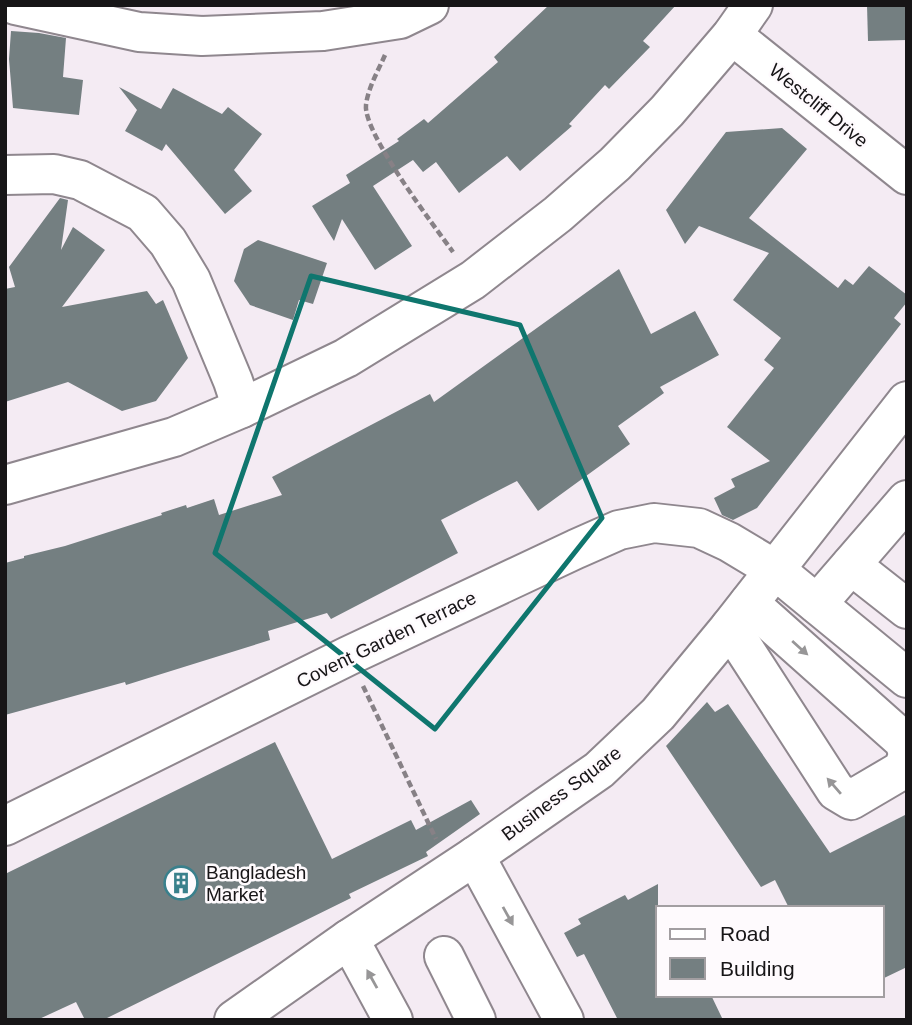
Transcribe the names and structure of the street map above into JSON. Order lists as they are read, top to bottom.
{
  "streets": {
    "street": ["Westcliff Drive", "Covent Garden Terrace", "Business Square"]
  },
  "crossings": [
    ["Covent Garden Terrace", "Business Square"]
  ],
  "places": {
    "building": ["Bangladesh Market"]
  },
  "legend": ["Road", "Building"]
}
